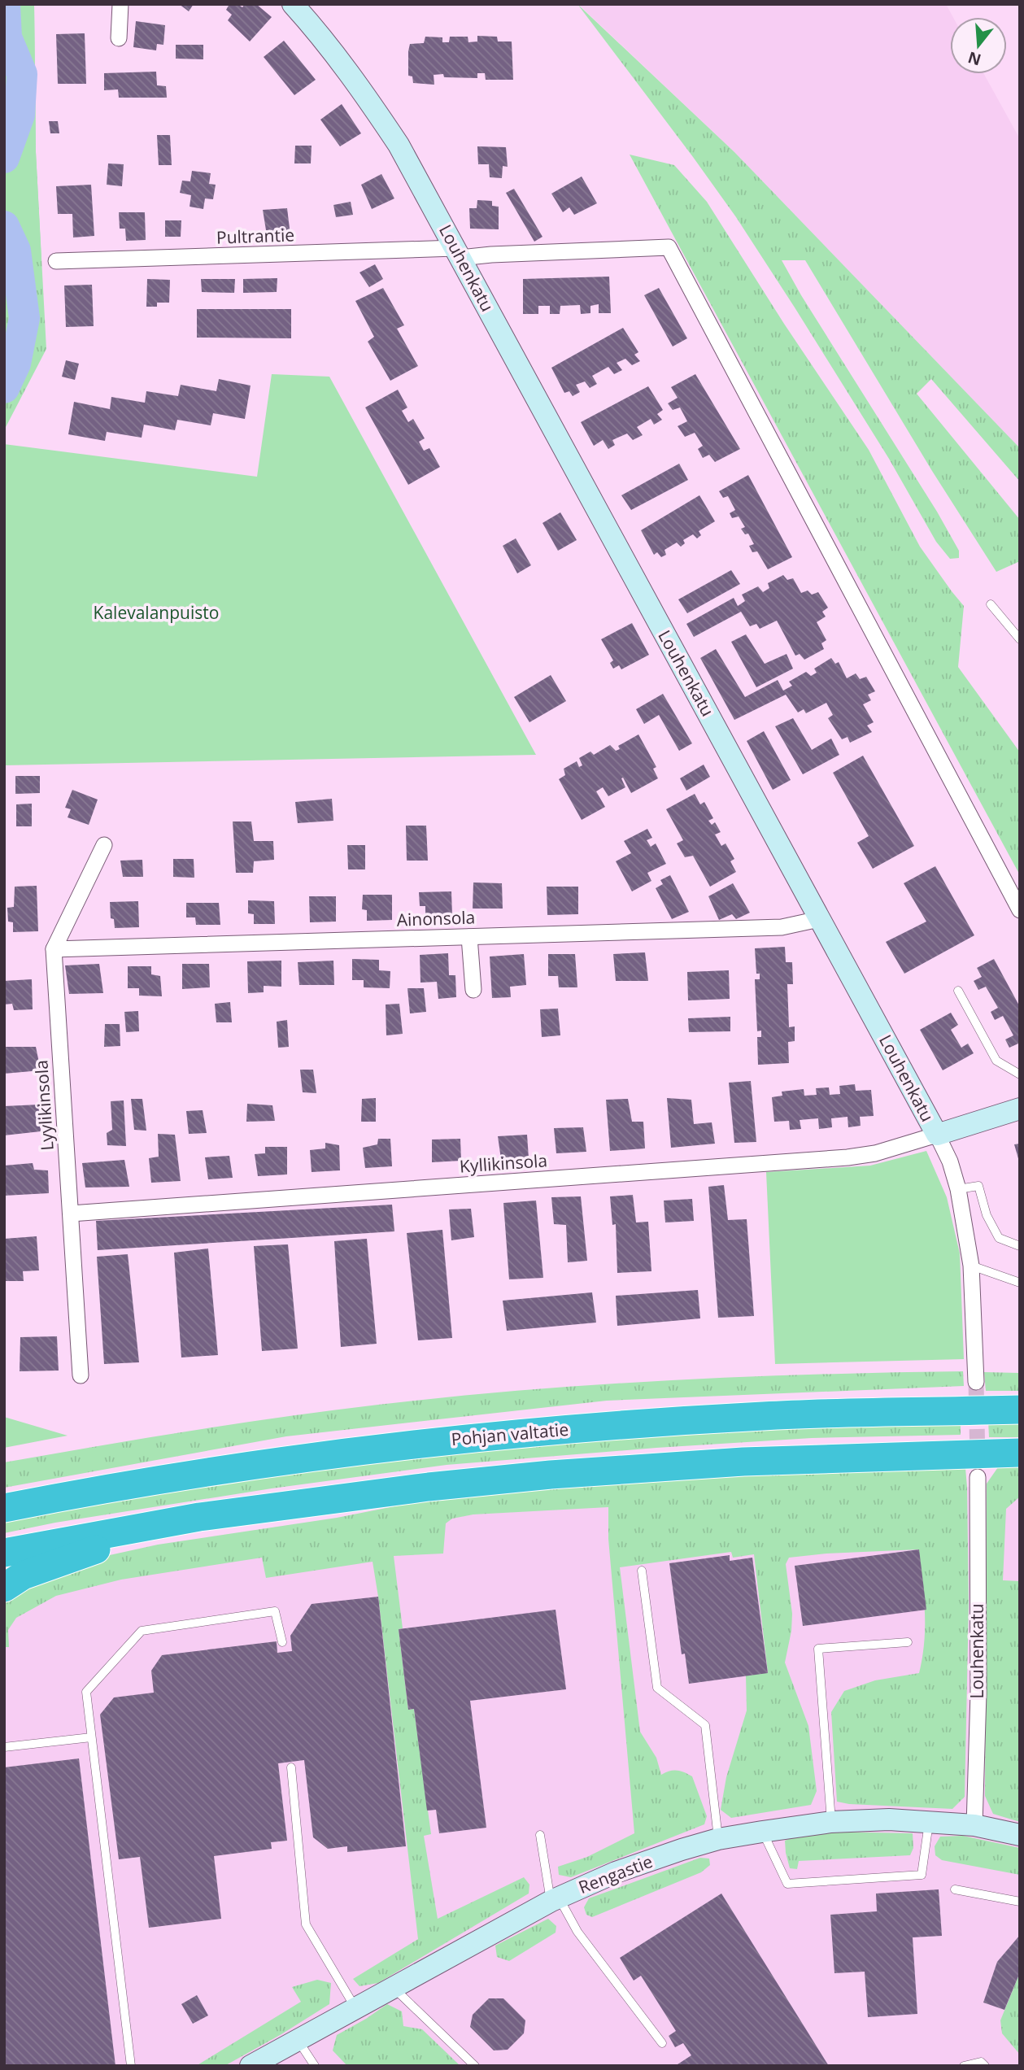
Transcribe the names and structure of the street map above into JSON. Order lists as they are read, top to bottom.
{
  "streets": {
    "highway": ["Pohjan valtatie"],
    "street": [
      "Pultrantie",
      "Louhenkatu",
      "Ainonsola",
      "Lyylikinsola",
      "Kyllikinsola",
      "Rengastie"
    ]
  },
  "crossings": [
    ["Pultrantie", "Louhenkatu"],
    ["Louhenkatu", "Ainonsola"],
    ["Louhenkatu", "Kyllikinsola"],
    ["Louhenkatu", "Rengastie"],
    ["Ainonsola", "Lyylikinsola"],
    ["Lyylikinsola", "Kyllikinsola"]
  ],
  "parks": ["Kalevalanpuisto"],
  "north": "bottom"
}
